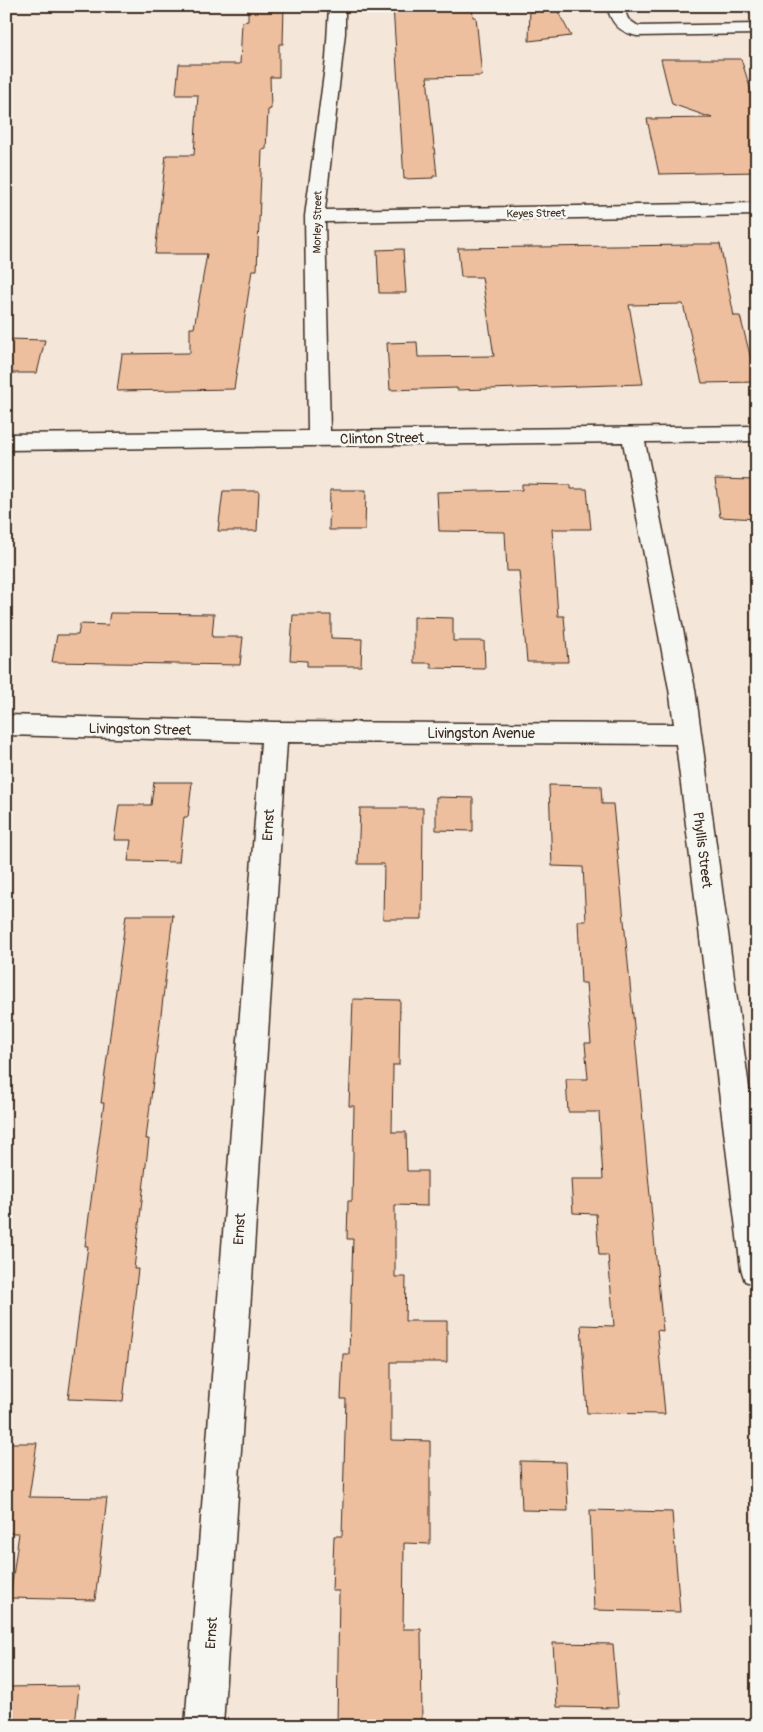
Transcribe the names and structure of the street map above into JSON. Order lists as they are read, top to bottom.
{
  "streets": {
    "street": [
      "Keyes Street",
      "Morley Street",
      "Clinton Street",
      "Livingston Street",
      "Livingston Avenue",
      "Ernst",
      "Phyllis Street"
    ]
  },
  "crossings": [
    ["Keyes Street", "Morley Street"],
    ["Morley Street", "Clinton Street"],
    ["Clinton Street", "Phyllis Street"],
    ["Livingston Street", "Livingston Avenue"],
    ["Livingston Street", "Ernst"],
    ["Livingston Avenue", "Ernst"],
    ["Livingston Avenue", "Phyllis Street"]
  ]
}
